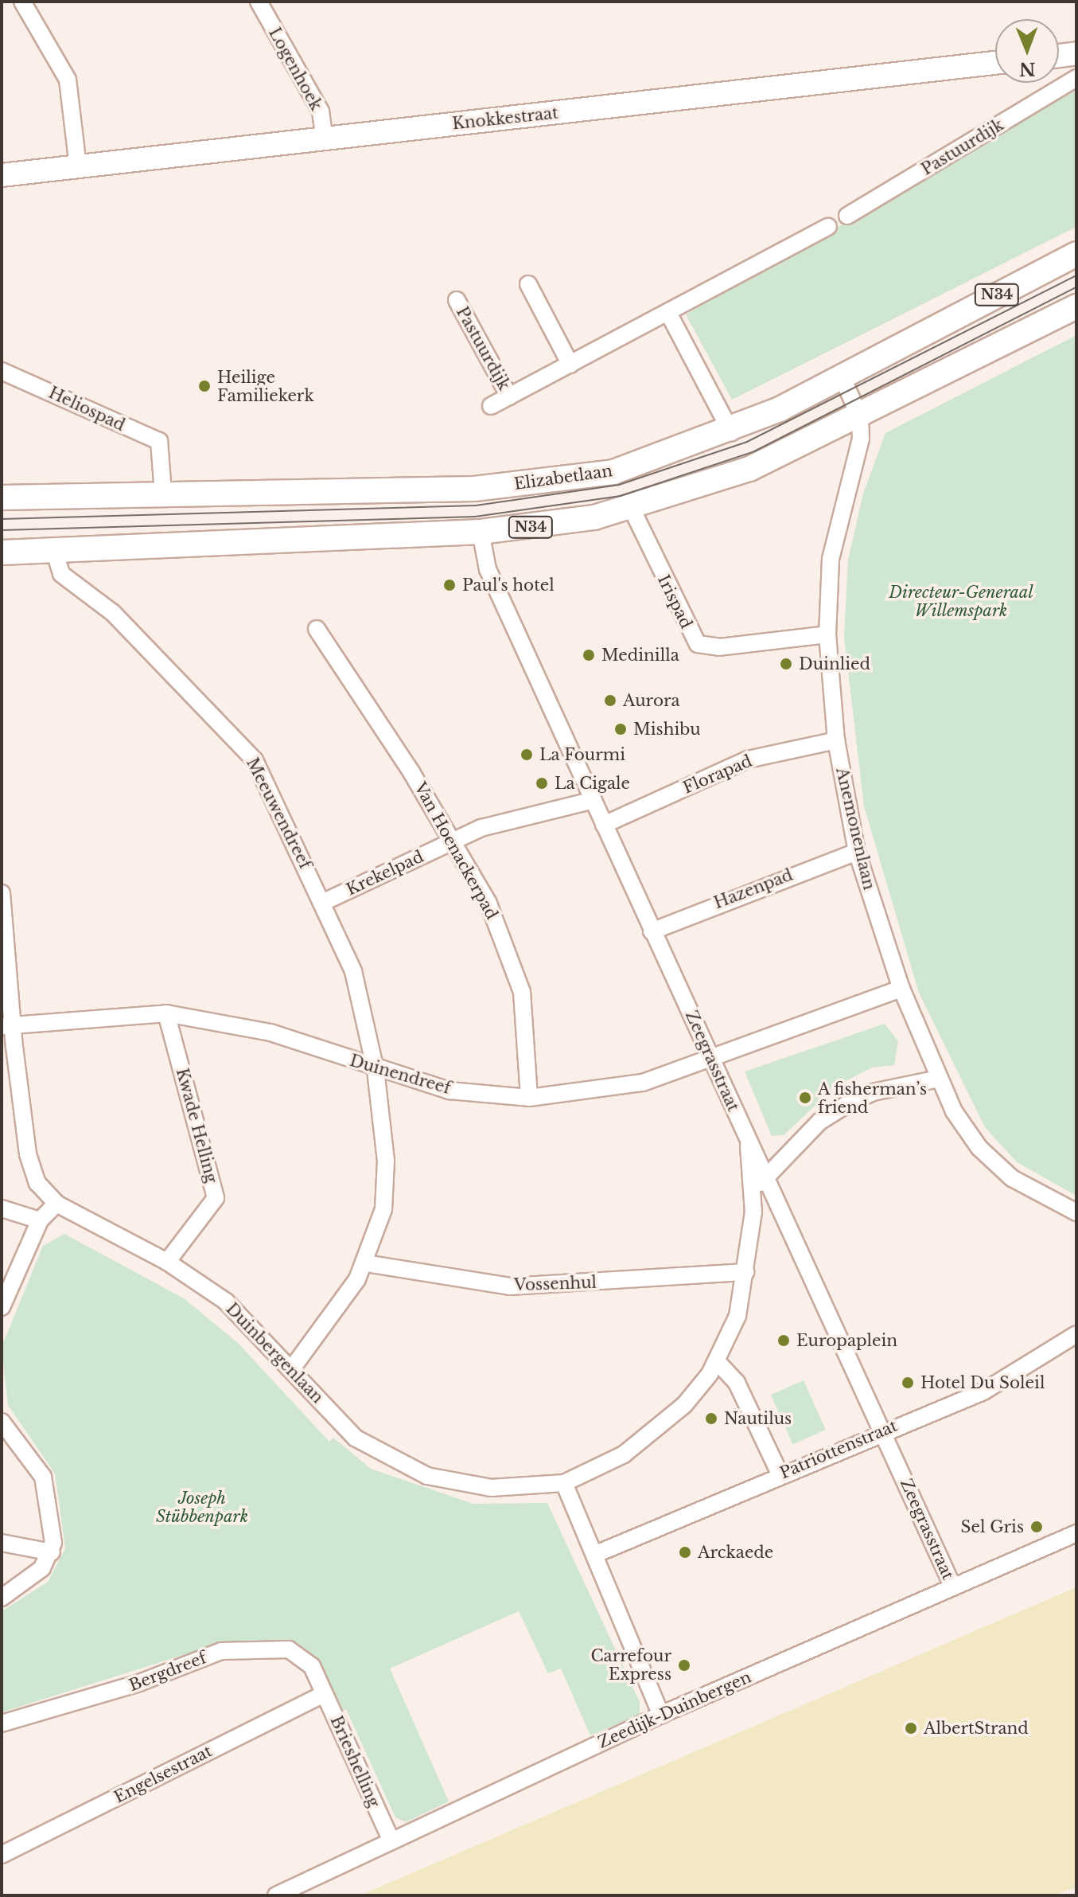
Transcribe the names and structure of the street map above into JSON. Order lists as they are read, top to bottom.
{
  "streets": {
    "main road": ["N34", "Elizabetlaan"],
    "street": [
      "Logenhoek",
      "Knokkestraat",
      "Pastuurdijk",
      "Heliospad",
      "Irispad",
      "Florapad",
      "Meeuwendreef",
      "Anemonenlaan",
      "Van Hoenackerpad",
      "Krekelpad",
      "Hazenpad",
      "Zeegrasstraat",
      "Duinendreef",
      "Kwade Helling",
      "Vossenhul",
      "Duinbergenlaan",
      "Patriottenstraat",
      "Bergdreef",
      "Zeedijk-Duinbergen",
      "Brieshelling",
      "Engelsestraat"
    ]
  },
  "crossings": [
    ["Logenhoek", "Knokkestraat"],
    ["N34", "Irispad"],
    ["N34", "Meeuwendreef"],
    ["N34", "Anemonenlaan"],
    ["N34", "Zeegrasstraat"],
    ["Heliospad", "Elizabetlaan"],
    ["Elizabetlaan", "Anemonenlaan"],
    ["Irispad", "Anemonenlaan"],
    ["Florapad", "Anemonenlaan"],
    ["Florapad", "Zeegrasstraat"],
    ["Meeuwendreef", "Krekelpad"],
    ["Meeuwendreef", "Duinendreef"],
    ["Meeuwendreef", "Vossenhul"],
    ["Meeuwendreef", "Duinbergenlaan"],
    ["Anemonenlaan", "Hazenpad"],
    ["Anemonenlaan", "Duinendreef"],
    ["Van Hoenackerpad", "Krekelpad"],
    ["Van Hoenackerpad", "Duinendreef"],
    ["Krekelpad", "Zeegrasstraat"],
    ["Hazenpad", "Zeegrasstraat"],
    ["Zeegrasstraat", "Duinendreef"],
    ["Zeegrasstraat", "Patriottenstraat"],
    ["Zeegrasstraat", "Zeedijk-Duinbergen"],
    ["Duinendreef", "Kwade Helling"],
    ["Duinendreef", "Duinbergenlaan"],
    ["Kwade Helling", "Duinbergenlaan"],
    ["Bergdreef", "Brieshelling"],
    ["Bergdreef", "Engelsestraat"],
    ["Zeedijk-Duinbergen", "Brieshelling"],
    ["Brieshelling", "Engelsestraat"]
  ],
  "parks": ["Directeur-Generaal Willemspark", "Joseph Stübbenpark"],
  "places": [
    "Heilige Familiekerk",
    "Paul's hotel",
    "Medinilla",
    "Duinlied",
    "Aurora",
    "Mishibu",
    "La Fourmi",
    "La Cigale",
    "A fisherman’s friend",
    "Europaplein",
    "Hotel Du Soleil",
    "Nautilus",
    "Sel Gris",
    "Arckaede",
    "Carrefour Express",
    "AlbertStrand"
  ],
  "north": "bottom"
}
